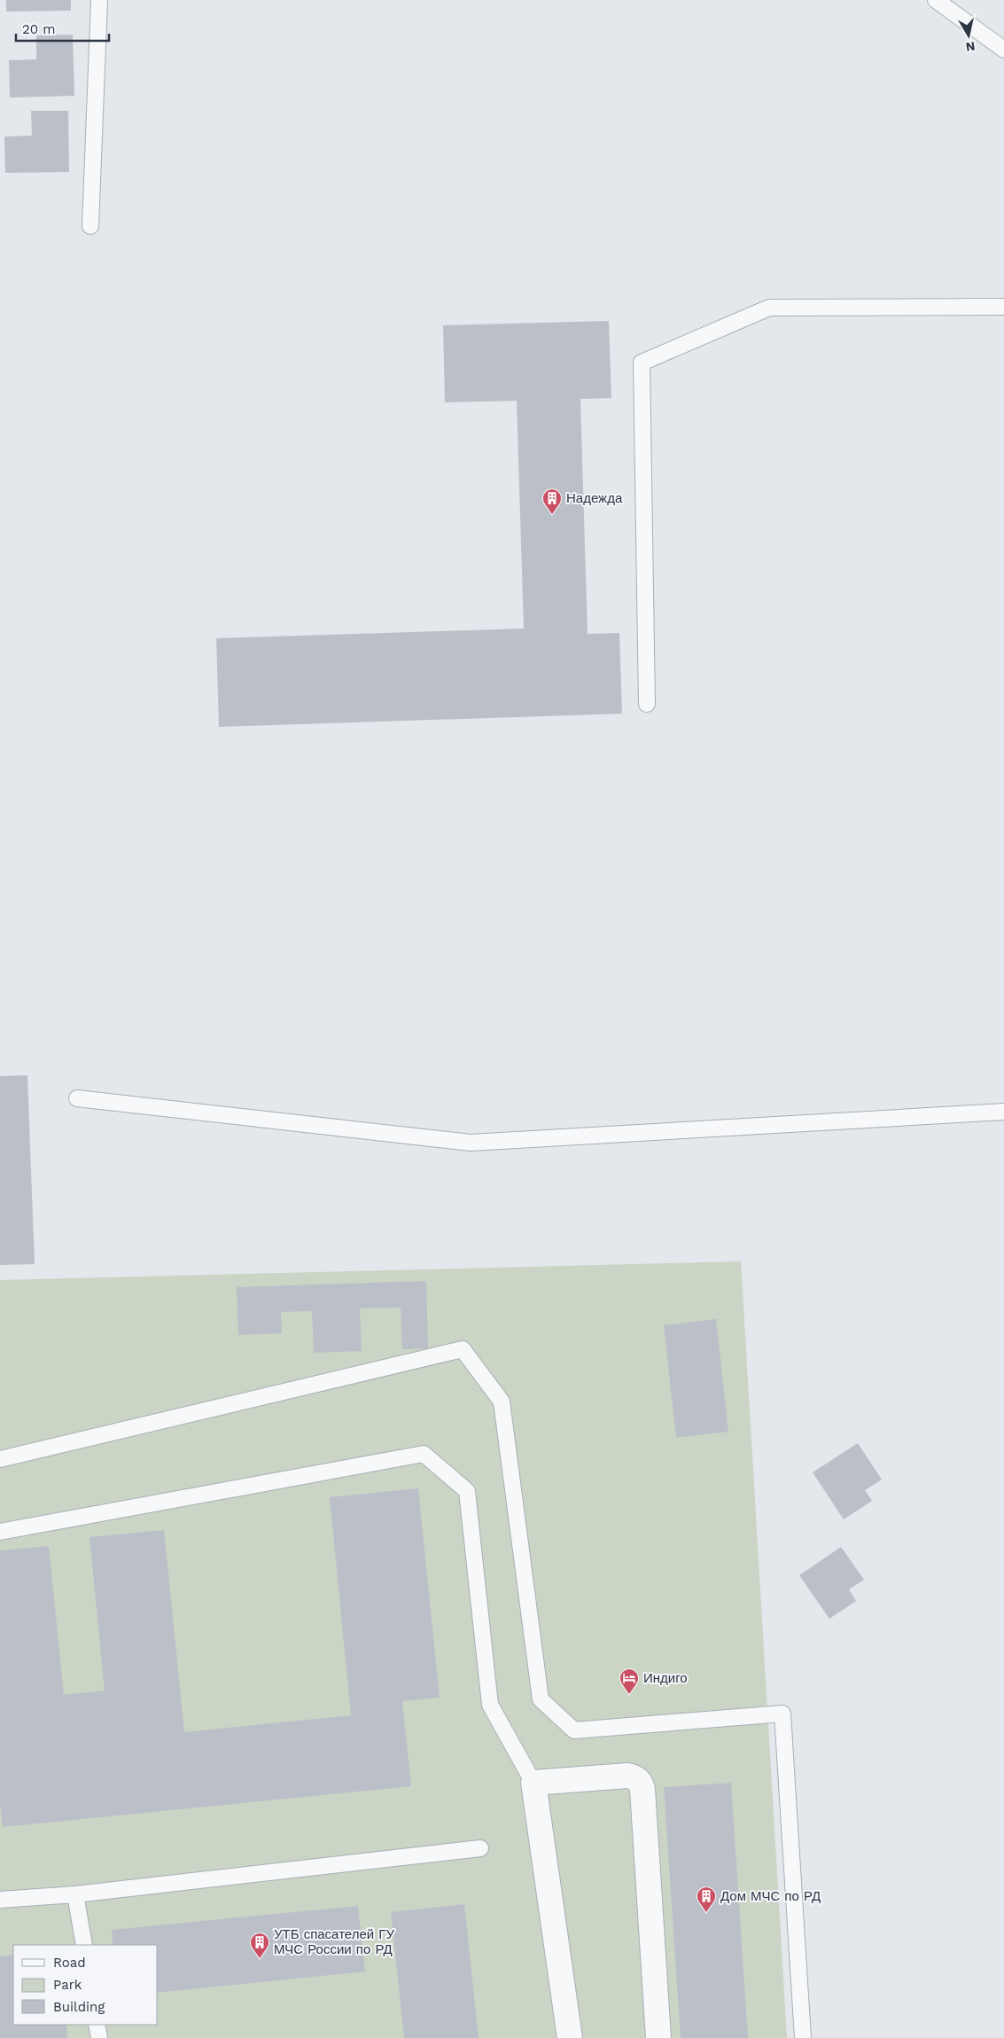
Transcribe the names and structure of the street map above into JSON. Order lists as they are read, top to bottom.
{
  "places": {
    "building": ["Надежда", "Дом МЧС по РД", "УТБ спасателей ГУ МЧС России по РД"],
    "hotel": ["Индиго"]
  },
  "legend": ["Road", "Park", "Building"],
  "scale_bar": "20 m",
  "north": "bottom"
}
